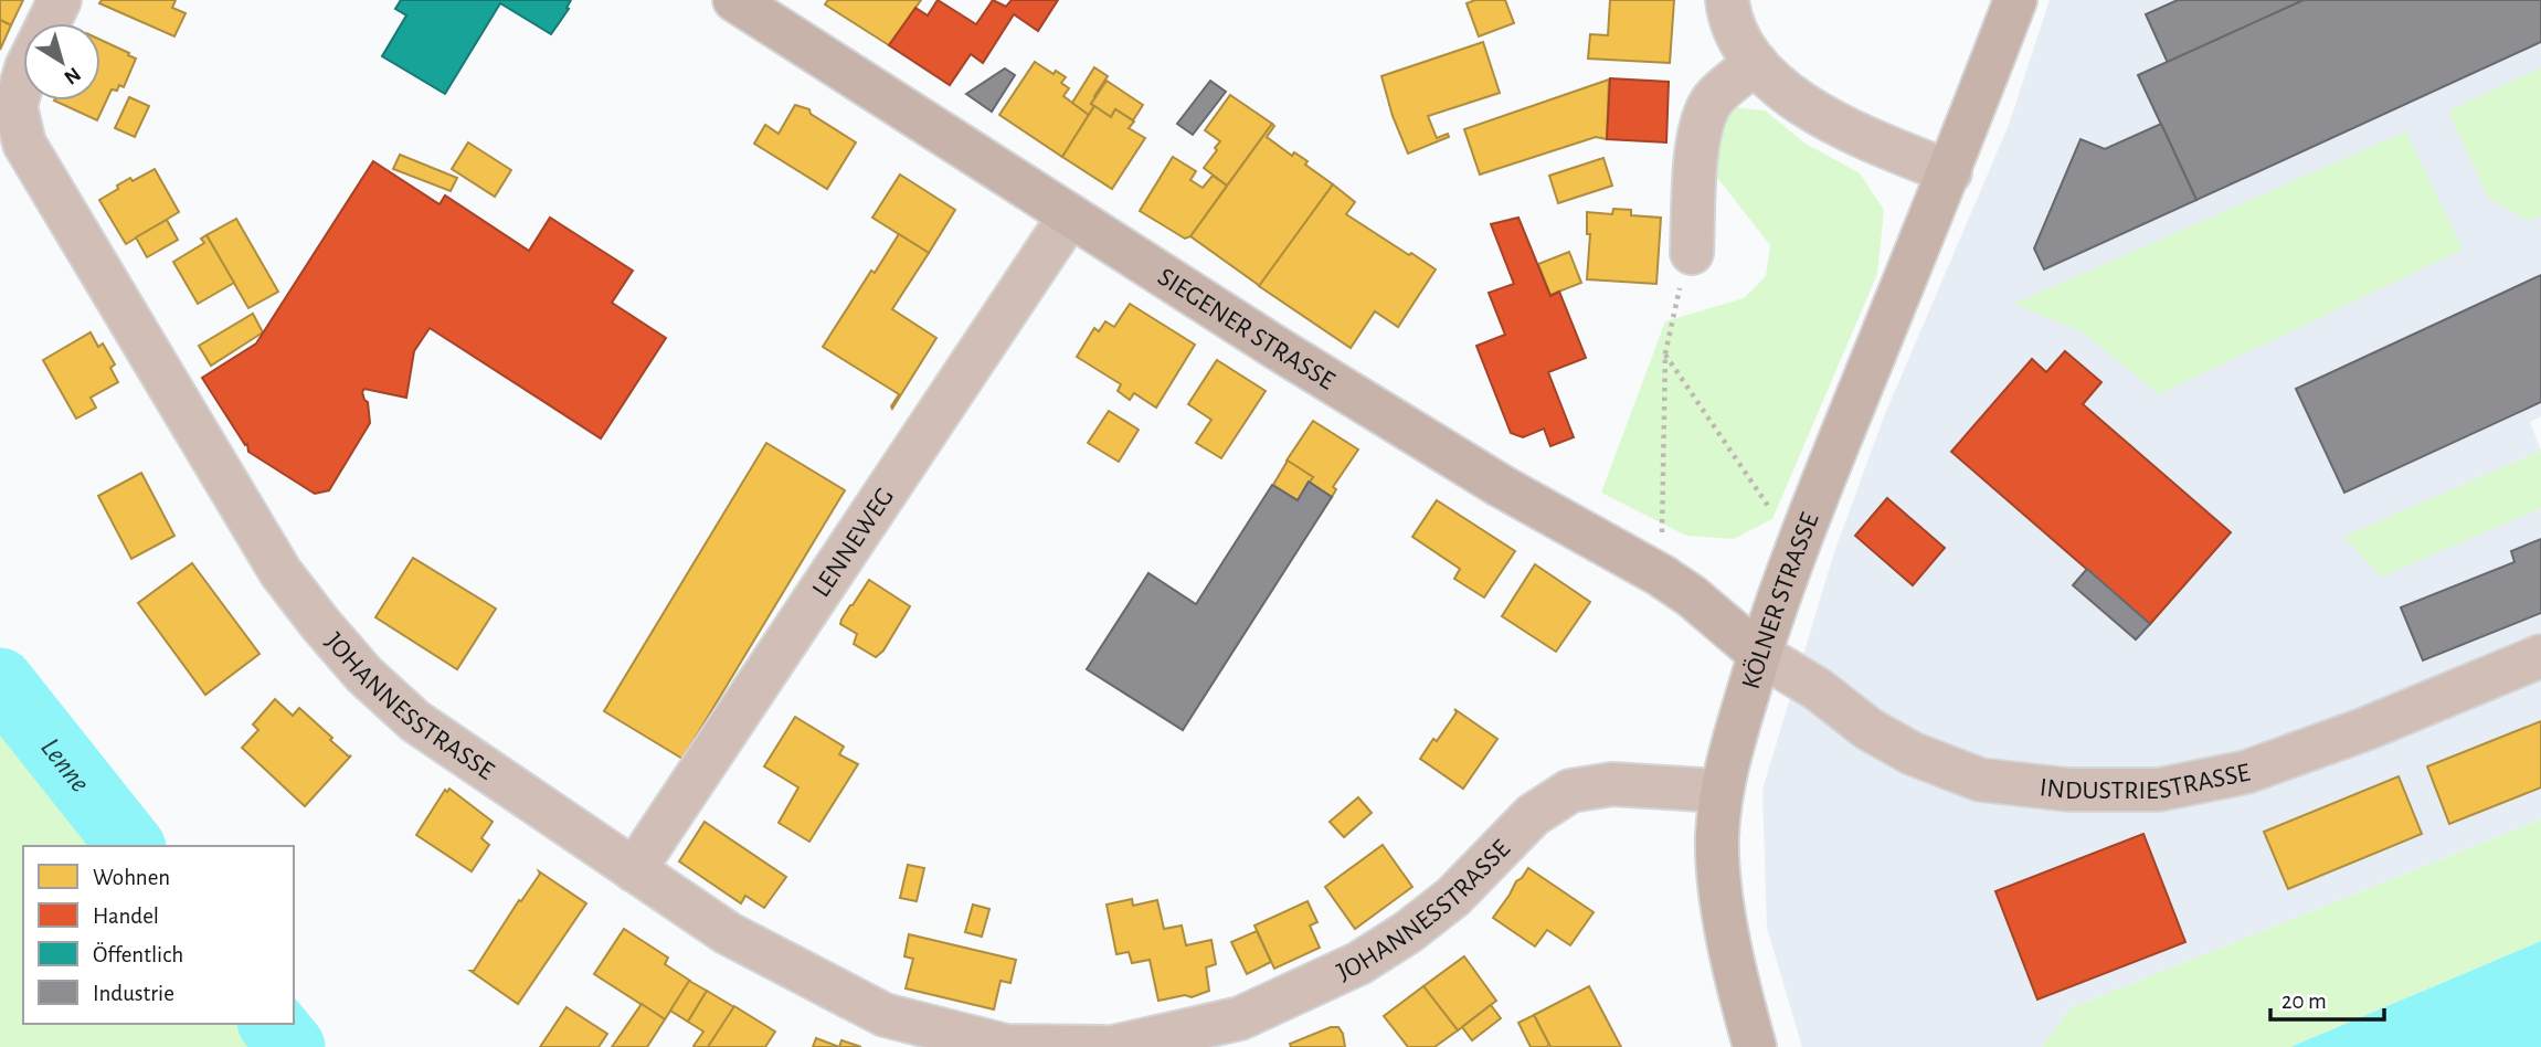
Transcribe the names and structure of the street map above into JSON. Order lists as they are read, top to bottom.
{
  "streets": {
    "main road": ["SIEGENER STRASSE", "KÖLNER STRASSE"],
    "street": ["LENNEWEG", "JOHANNESSTRASSE", "INDUSTRIESTRASSE"]
  },
  "crossings": [
    ["SIEGENER STRASSE", "LENNEWEG"],
    ["SIEGENER STRASSE", "KÖLNER STRASSE"],
    ["SIEGENER STRASSE", "INDUSTRIESTRASSE"],
    ["LENNEWEG", "JOHANNESSTRASSE"],
    ["KÖLNER STRASSE", "JOHANNESSTRASSE"],
    ["KÖLNER STRASSE", "INDUSTRIESTRASSE"]
  ],
  "water": ["Lenne"],
  "legend": [
    "Wohnen",
    "Handel",
    "Öffentlich",
    "Industrie"
  ],
  "scale_bar": "20 m",
  "north": "bottom right"
}
